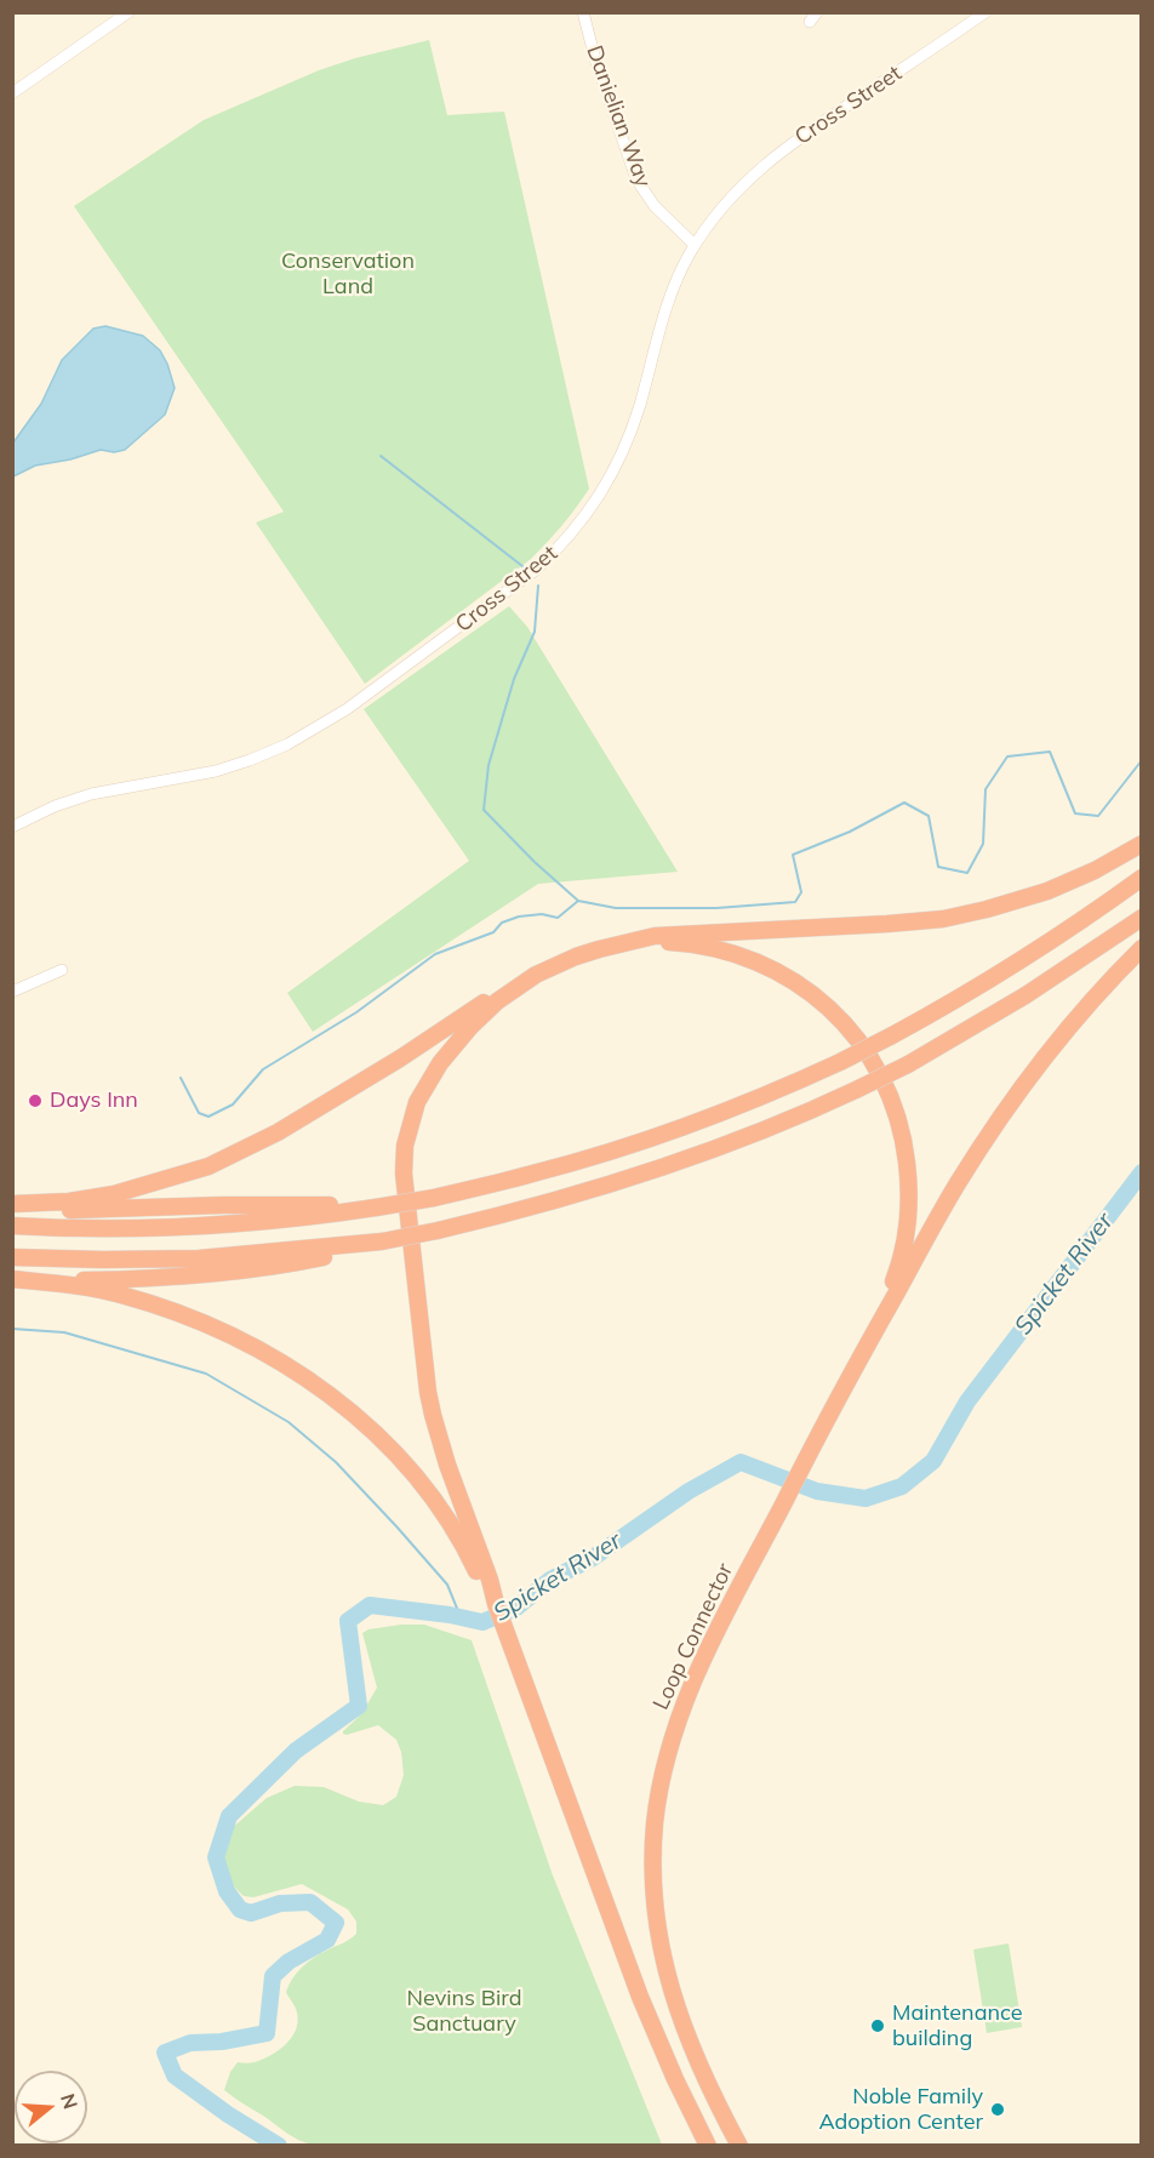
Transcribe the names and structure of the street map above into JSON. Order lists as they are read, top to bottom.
{
  "streets": {
    "highway": ["Loop Connector"],
    "street": ["Cross Street", "Danielian Way"]
  },
  "crossings": [
    ["Cross Street", "Danielian Way"]
  ],
  "water": ["Spicket River"],
  "parks": ["Conservation Land", "Nevins Bird Sanctuary"],
  "places": ["Days Inn", "Maintenance building", "Noble Family Adoption Center"],
  "north": "right"
}
